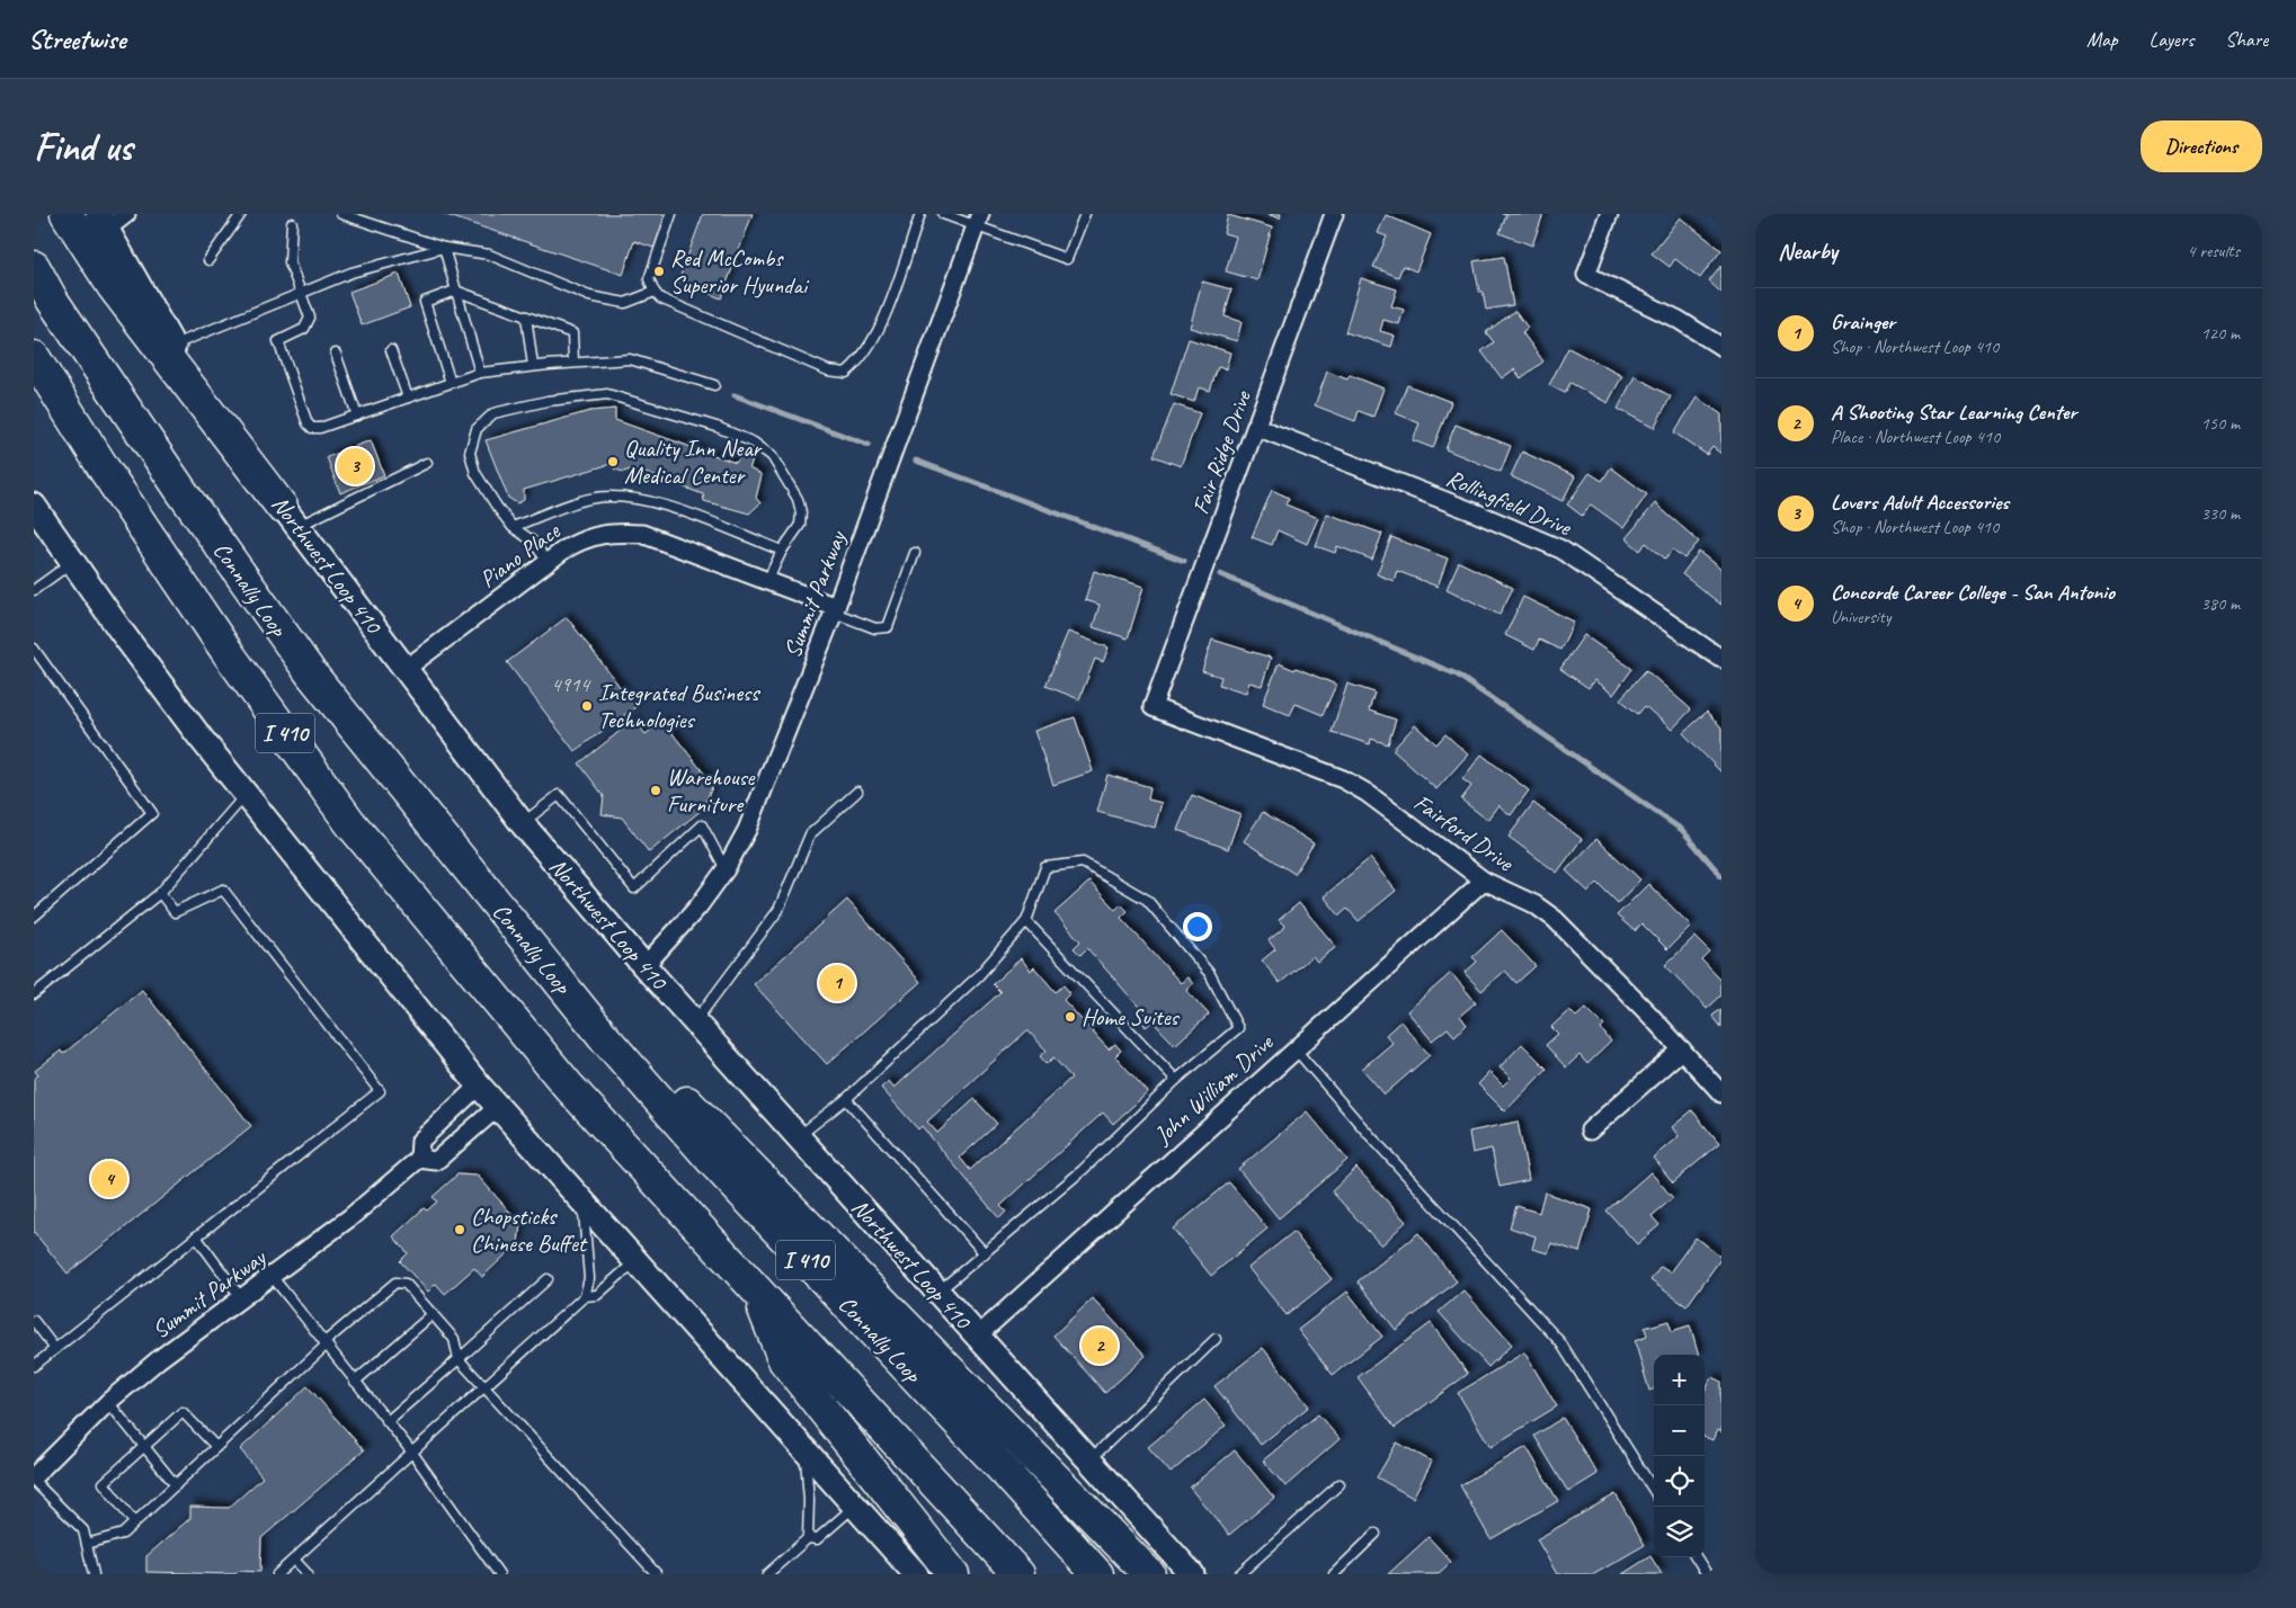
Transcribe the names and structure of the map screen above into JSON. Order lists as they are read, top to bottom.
{
  "streets": {
    "highway": ["Connally Loop", "I 410"],
    "main road": ["Northwest Loop 410"],
    "street": [
      "Fair Ridge Drive",
      "Rollingfield Drive",
      "Piano Place",
      "Summit Parkway",
      "Fairford Drive",
      "John William Drive"
    ]
  },
  "crossings": [
    ["Fair Ridge Drive", "Rollingfield Drive"],
    ["Fair Ridge Drive", "Fairford Drive"],
    ["Piano Place", "Northwest Loop 410"],
    ["Piano Place", "Summit Parkway"],
    ["Northwest Loop 410", "Summit Parkway"],
    ["Northwest Loop 410", "John William Drive"],
    ["Fairford Drive", "John William Drive"]
  ],
  "places": [
    "Red McCombs Superior Hyundai",
    "Quality Inn Near Medical Center",
    "Integrated Business Technologies",
    "Warehouse Furniture",
    "Home Suites",
    "Chopsticks Chinese Buffet"
  ],
  "house_numbers": ["4914"],
  "page": {
    "header": "Streetwise",
    "nav": ["Map", "Layers", "Share"],
    "buttons": "Directions",
    "title": "Find us",
    "heading": ["Nearby", "4 results"],
    "list": [
      {
        "mark": "1",
        "name": "Grainger",
        "note": "Shop · Northwest Loop 410",
        "value": "120 m"
      },
      {
        "mark": "2",
        "name": "A Shooting Star Learning Center",
        "note": "Place · Northwest Loop 410",
        "value": "150 m"
      },
      {
        "mark": "3",
        "name": "Lovers Adult Accessories",
        "note": "Shop · Northwest Loop 410",
        "value": "330 m"
      },
      {
        "mark": "4",
        "name": "Concorde Career College - San Antonio",
        "note": "University",
        "value": "380 m"
      }
    ],
    "pins": [
      "3",
      "1",
      "4",
      "2"
    ],
    "map_buttons": ["+", "−"]
  }
}
